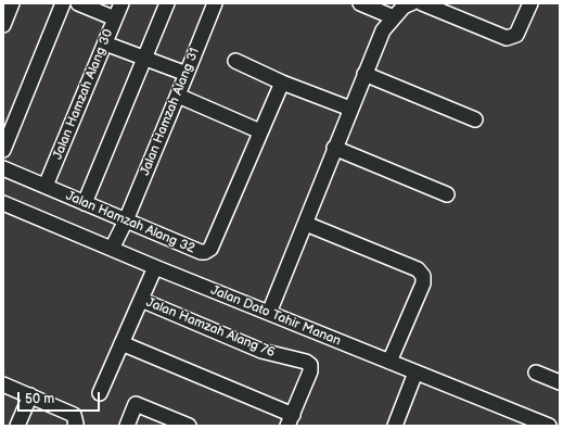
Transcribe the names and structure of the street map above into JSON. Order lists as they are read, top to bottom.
{
  "streets": {
    "street": [
      "Jalan Hamzah Alang 30",
      "Jalan Hamzah Alang 31",
      "Jalan Hamzah Alang 32",
      "Jalan Dato Tahir Manan",
      "Jalan Hamzah Alang 76"
    ]
  },
  "crossings": [
    ["Jalan Hamzah Alang 30", "Jalan Hamzah Alang 32"],
    ["Jalan Hamzah Alang 31", "Jalan Hamzah Alang 32"],
    ["Jalan Hamzah Alang 31", "Jalan Dato Tahir Manan"]
  ],
  "scale_bar": "50 m"
}
